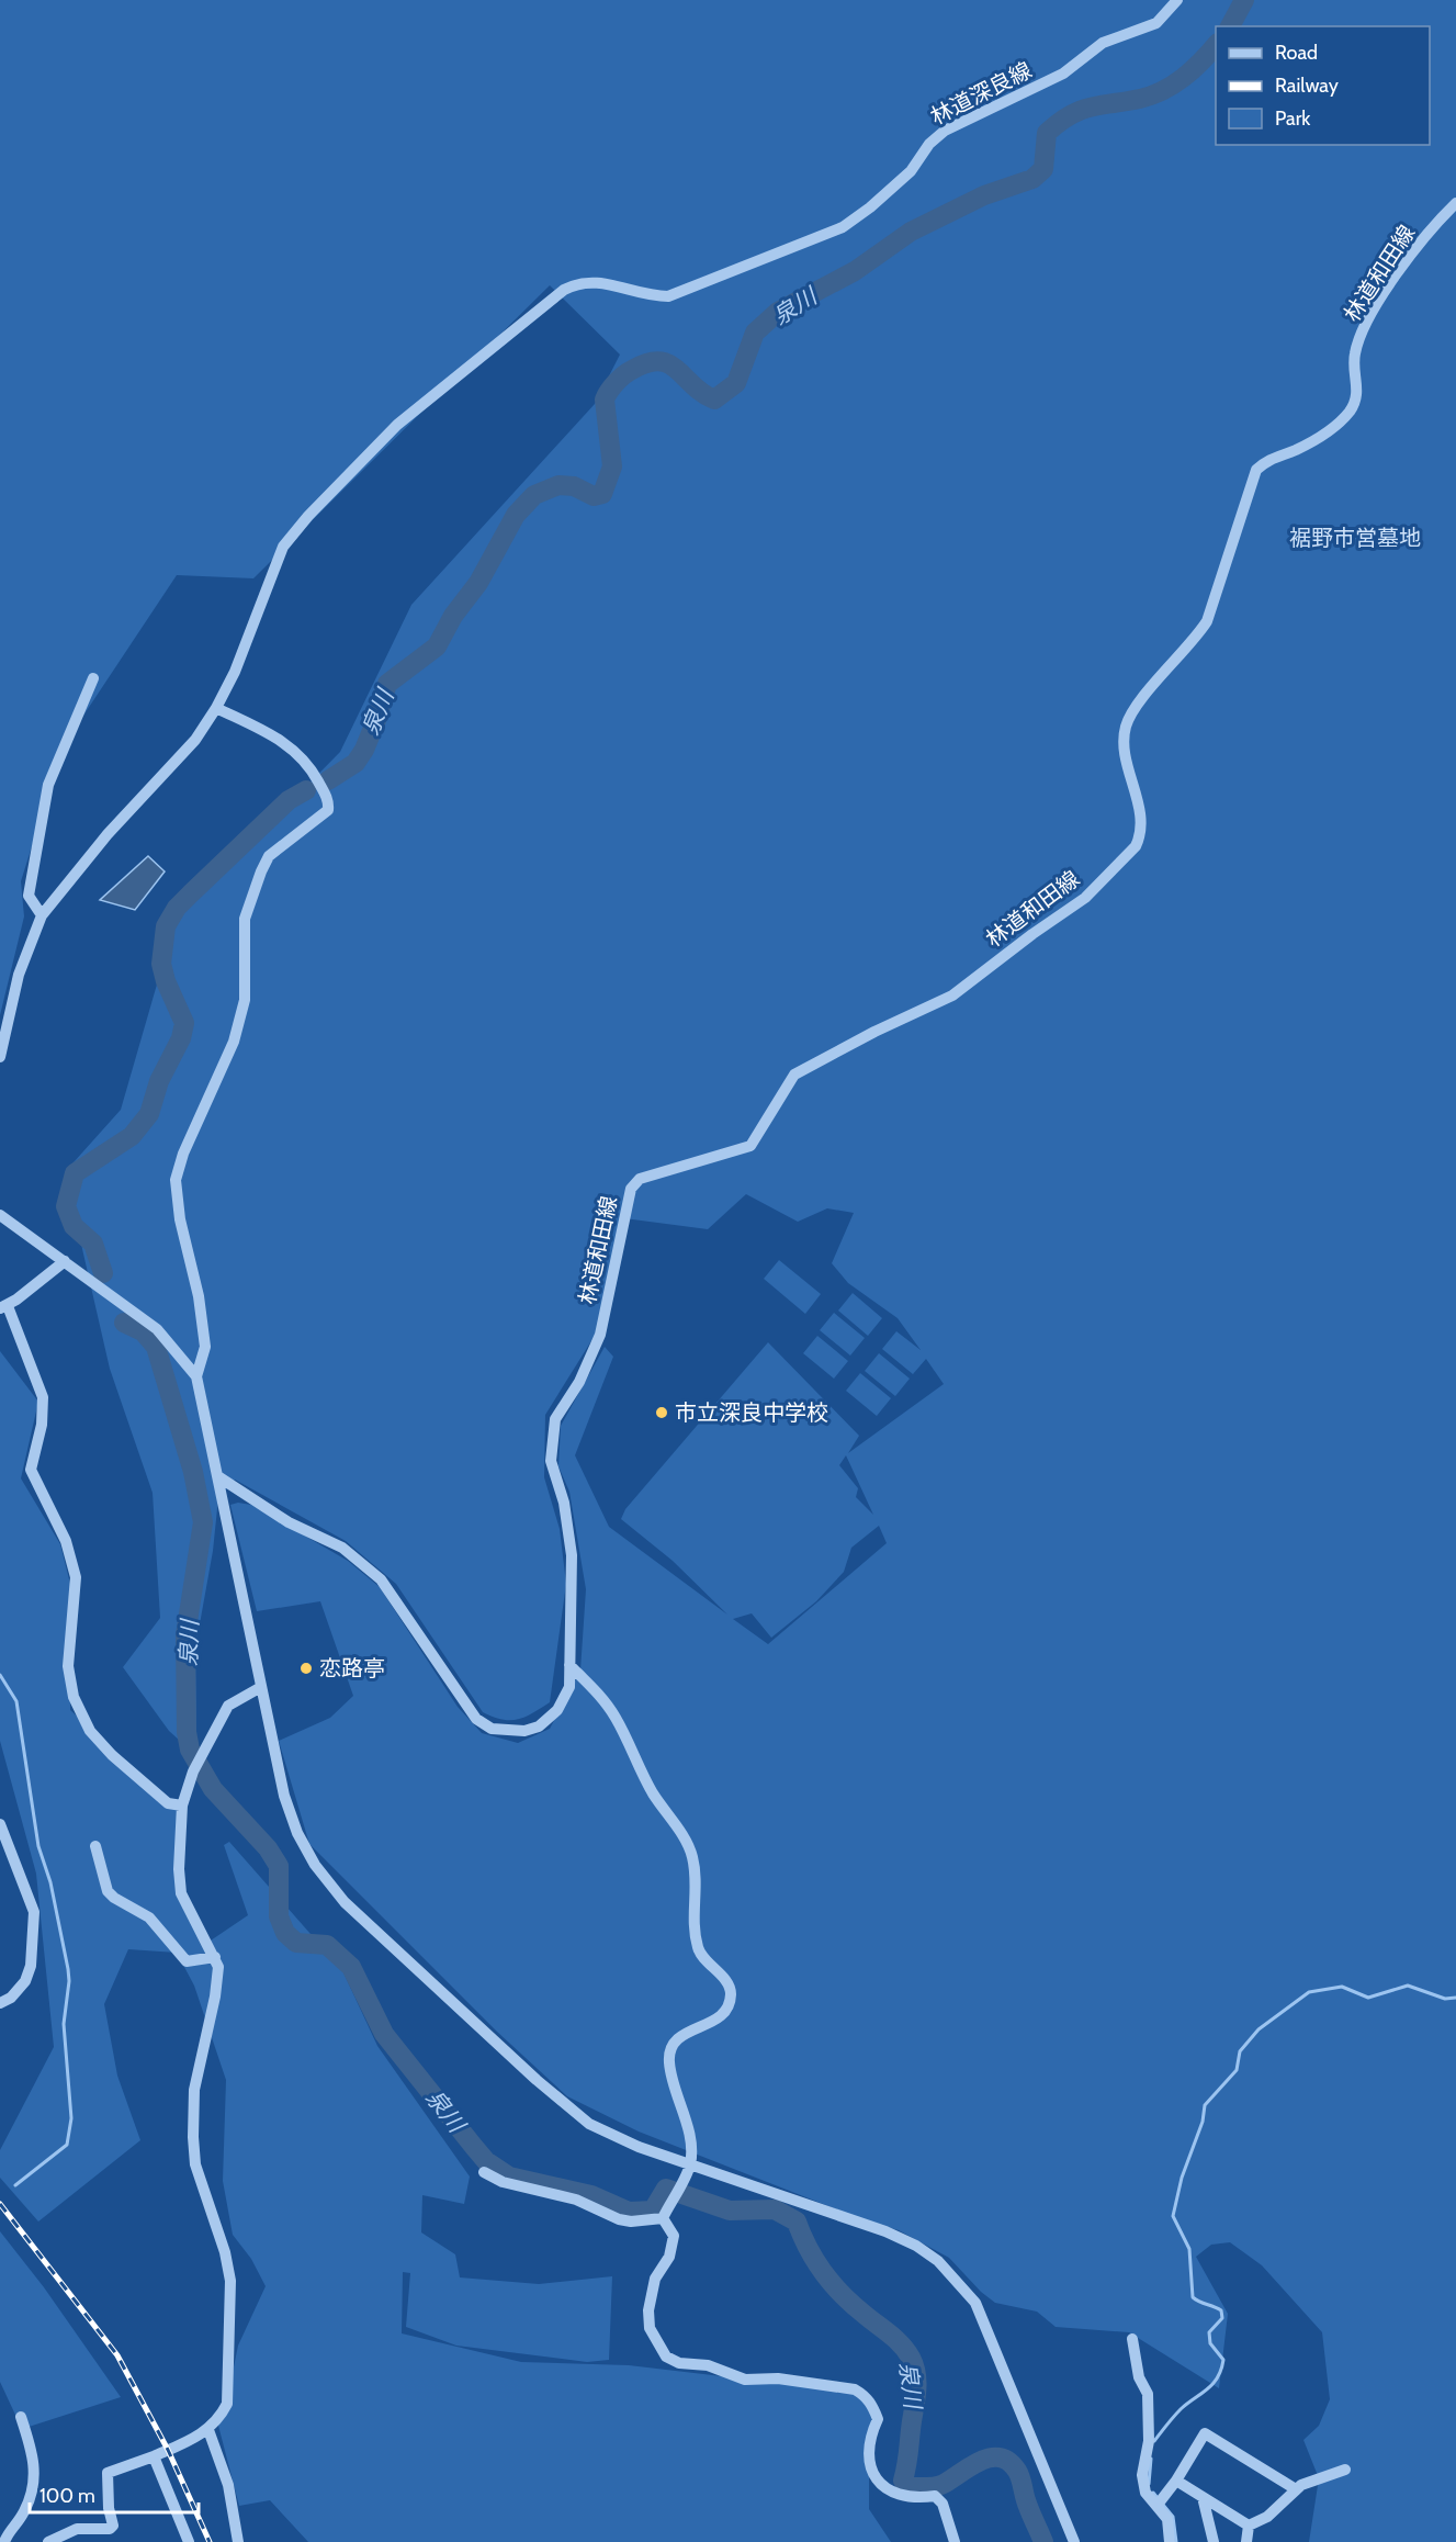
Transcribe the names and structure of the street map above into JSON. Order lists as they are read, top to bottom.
{
  "streets": {
    "street": ["林道深良線", "林道和田線"]
  },
  "water": ["泉川"],
  "parks": ["裾野市営墓地"],
  "places": ["市立深良中学校", "恋路亭"],
  "legend": ["Road", "Railway", "Park"],
  "scale_bar": "100 m"
}
